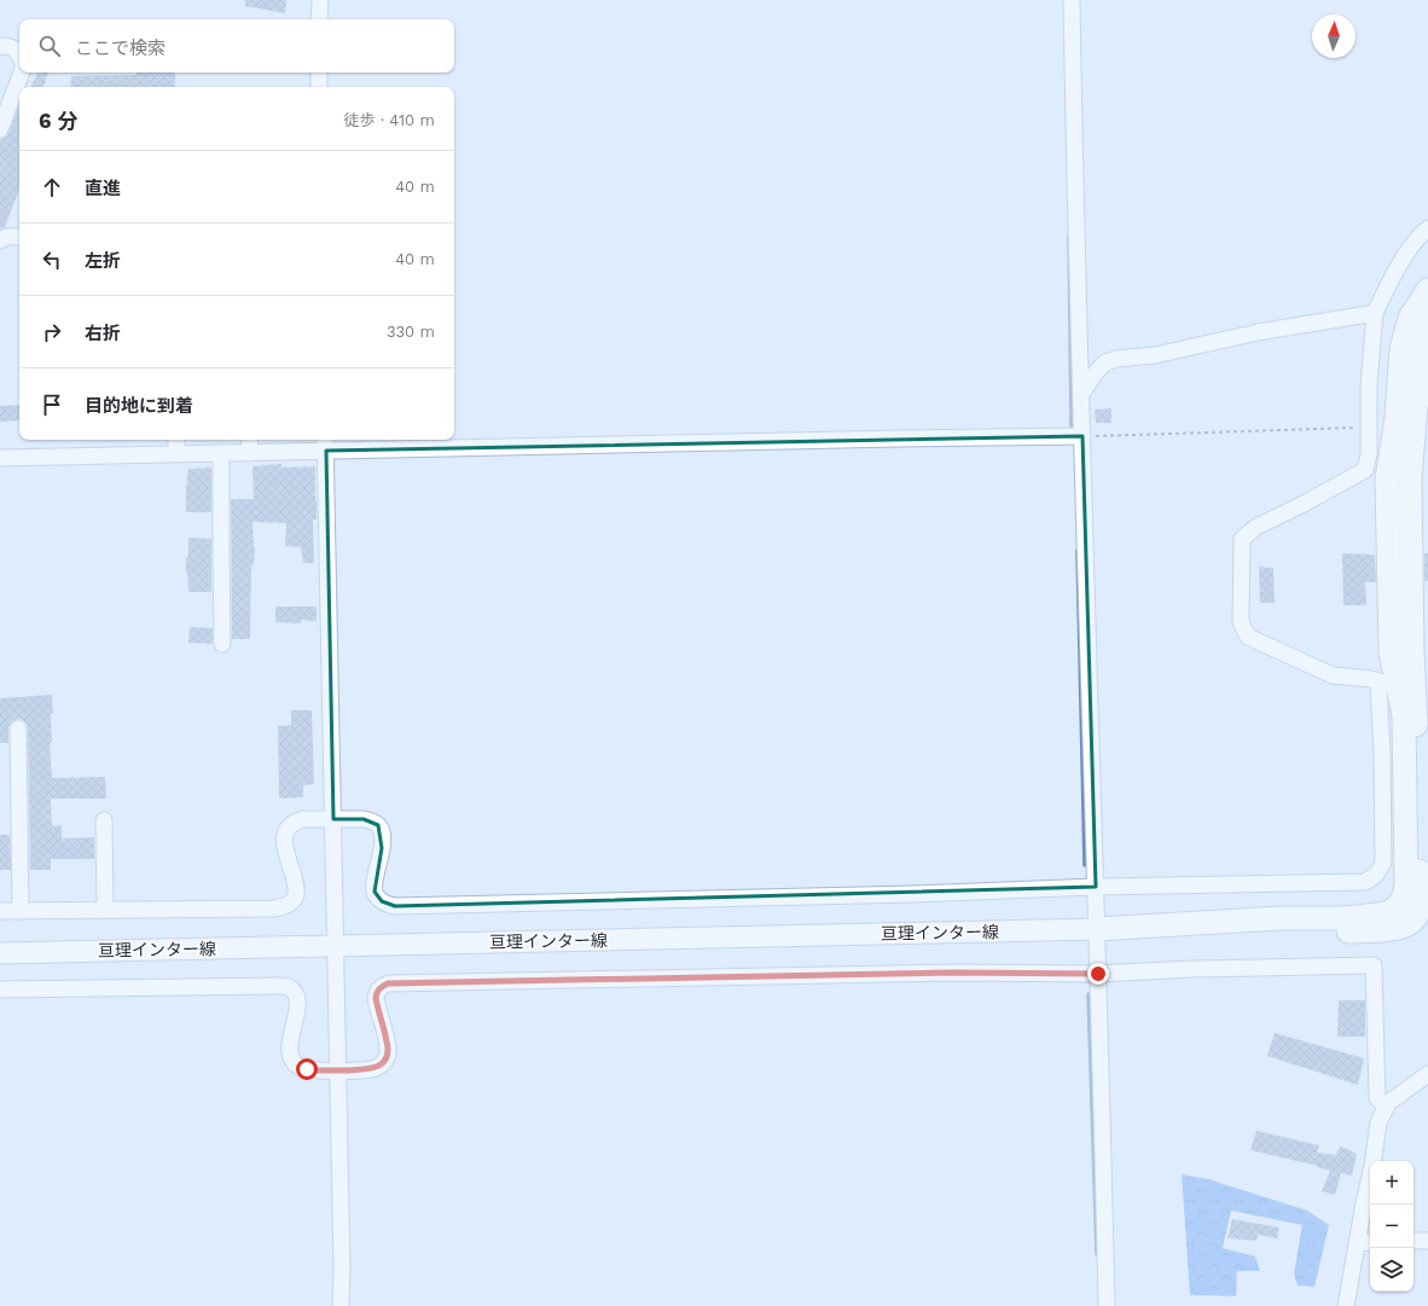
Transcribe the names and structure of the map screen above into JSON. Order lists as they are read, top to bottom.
{
  "streets": {
    "main road": ["亘理インター線"]
  },
  "north": "top",
  "page": {
    "search": "ここで検索",
    "heading": ["6 分", "徒歩 · 410 m"],
    "list": [
      ["直進", "40 m"],
      ["左折", "40 m"],
      ["右折", "330 m"],
      "目的地に到着"
    ],
    "map_buttons": ["+", "−"]
  }
}
